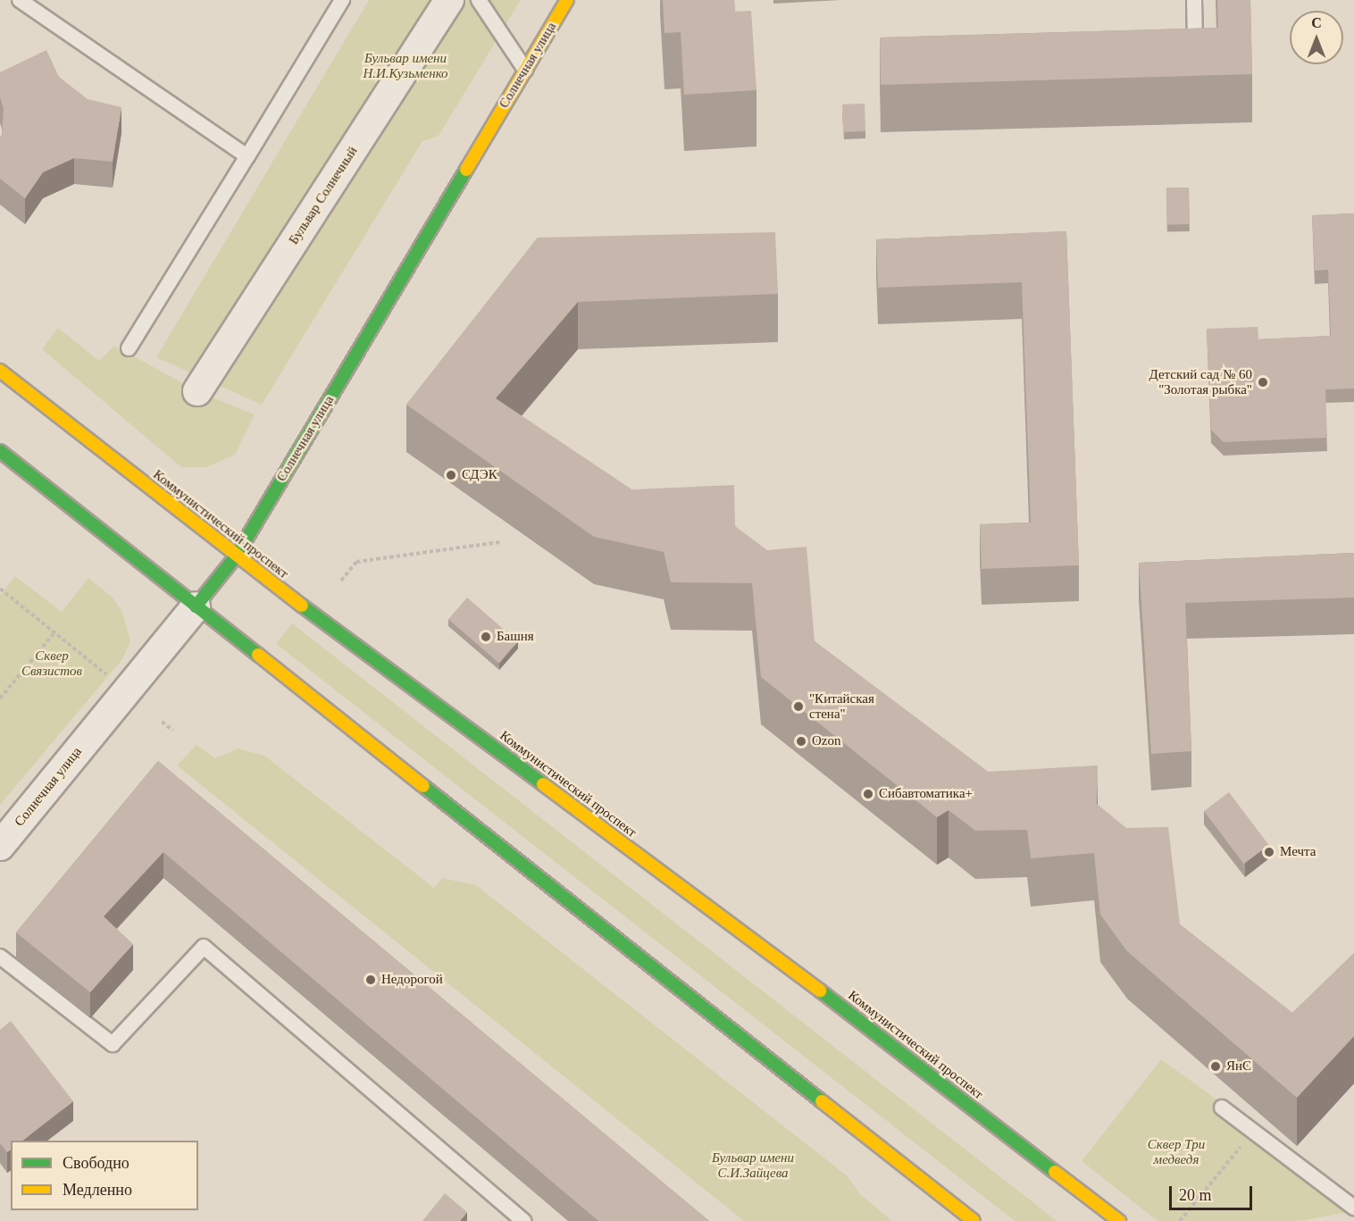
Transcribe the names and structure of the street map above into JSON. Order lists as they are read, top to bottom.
{
  "streets": {
    "main road": ["Солнечная улица", "Коммунистический проспект"],
    "street": ["Бульвар Солнечный"]
  },
  "crossings": [
    ["Солнечная улица", "Коммунистический проспект"]
  ],
  "parks": [
    "Бульвар имени Н.И.Кузьменко",
    "Сквер Связистов",
    "Сквер Три медведя",
    "Бульвар имени С.И.Зайцева"
  ],
  "places": [
    "Детский сад № 60 \"Золотая рыбка\"",
    "СДЭК",
    "Башня",
    "\"Китайская стена\"",
    "Ozon",
    "Сибавтоматика+",
    "Мечта",
    "Недорогой",
    "ЯнС"
  ],
  "legend": ["Свободно", "Медленно"],
  "scale_bar": "20 m",
  "north": "top"
}
